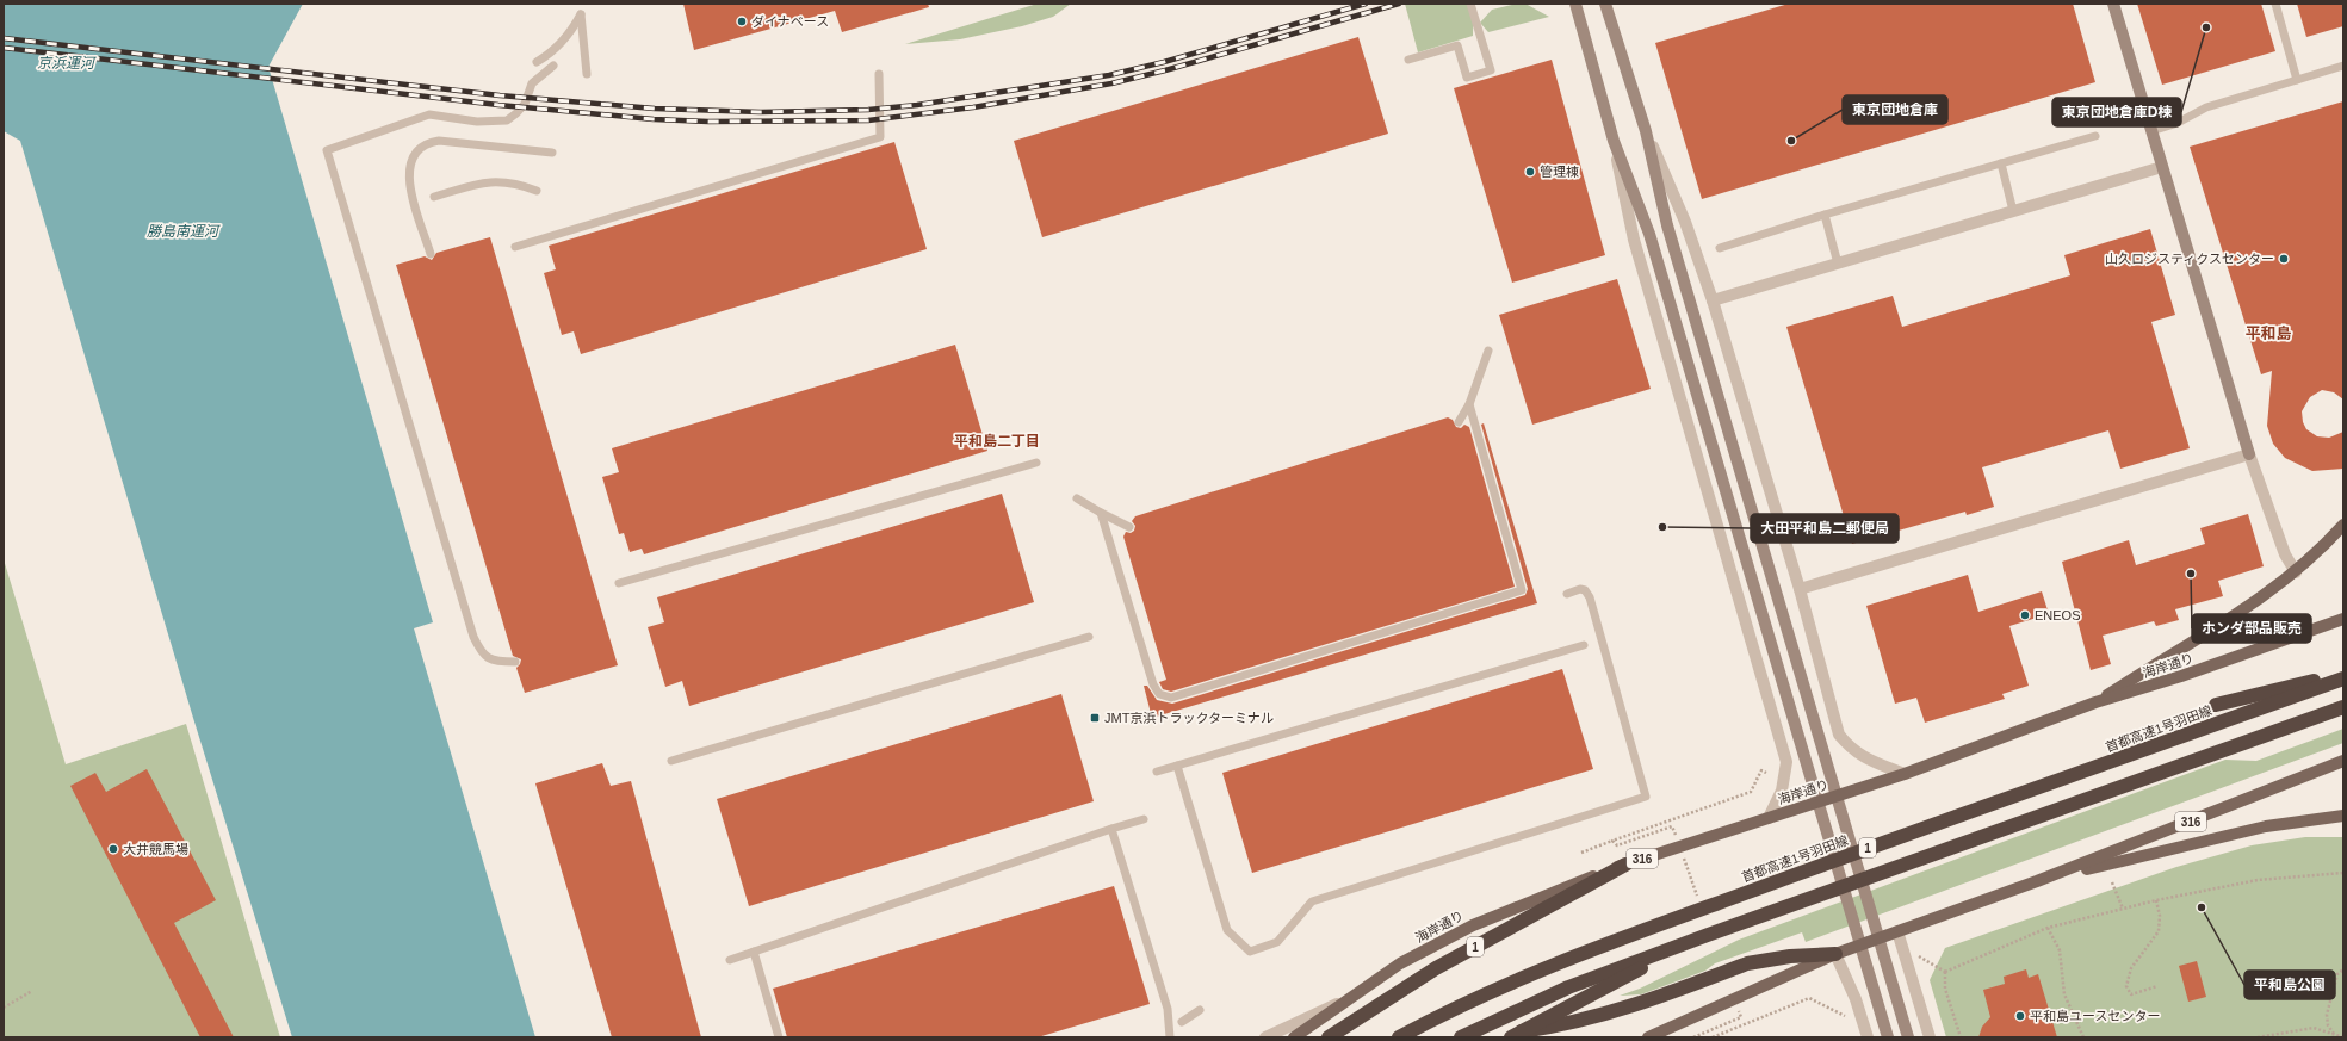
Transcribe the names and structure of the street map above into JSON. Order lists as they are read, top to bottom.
{
  "streets": {
    "highway": ["首都高速1号羽田線", "1"],
    "main road": ["海岸通り", "316"]
  },
  "crossings": [
    ["海岸通り", "1"]
  ],
  "districts": ["平和島", "平和島二丁目"],
  "water": ["京浜運河", "勝島南運河"],
  "places": {
    "other": [
      "ダイナベース",
      "東京団地倉庫D棟",
      "東京団地倉庫",
      "管理棟",
      "山久ロジスティクスセンター",
      "大田平和島二郵便局",
      "ホンダ部品販売",
      "ENEOS",
      "大井競馬場",
      "平和島公園",
      "平和島ユースセンター"
    ],
    "transit": ["JMT京浜トラックターミナル"]
  }
}
